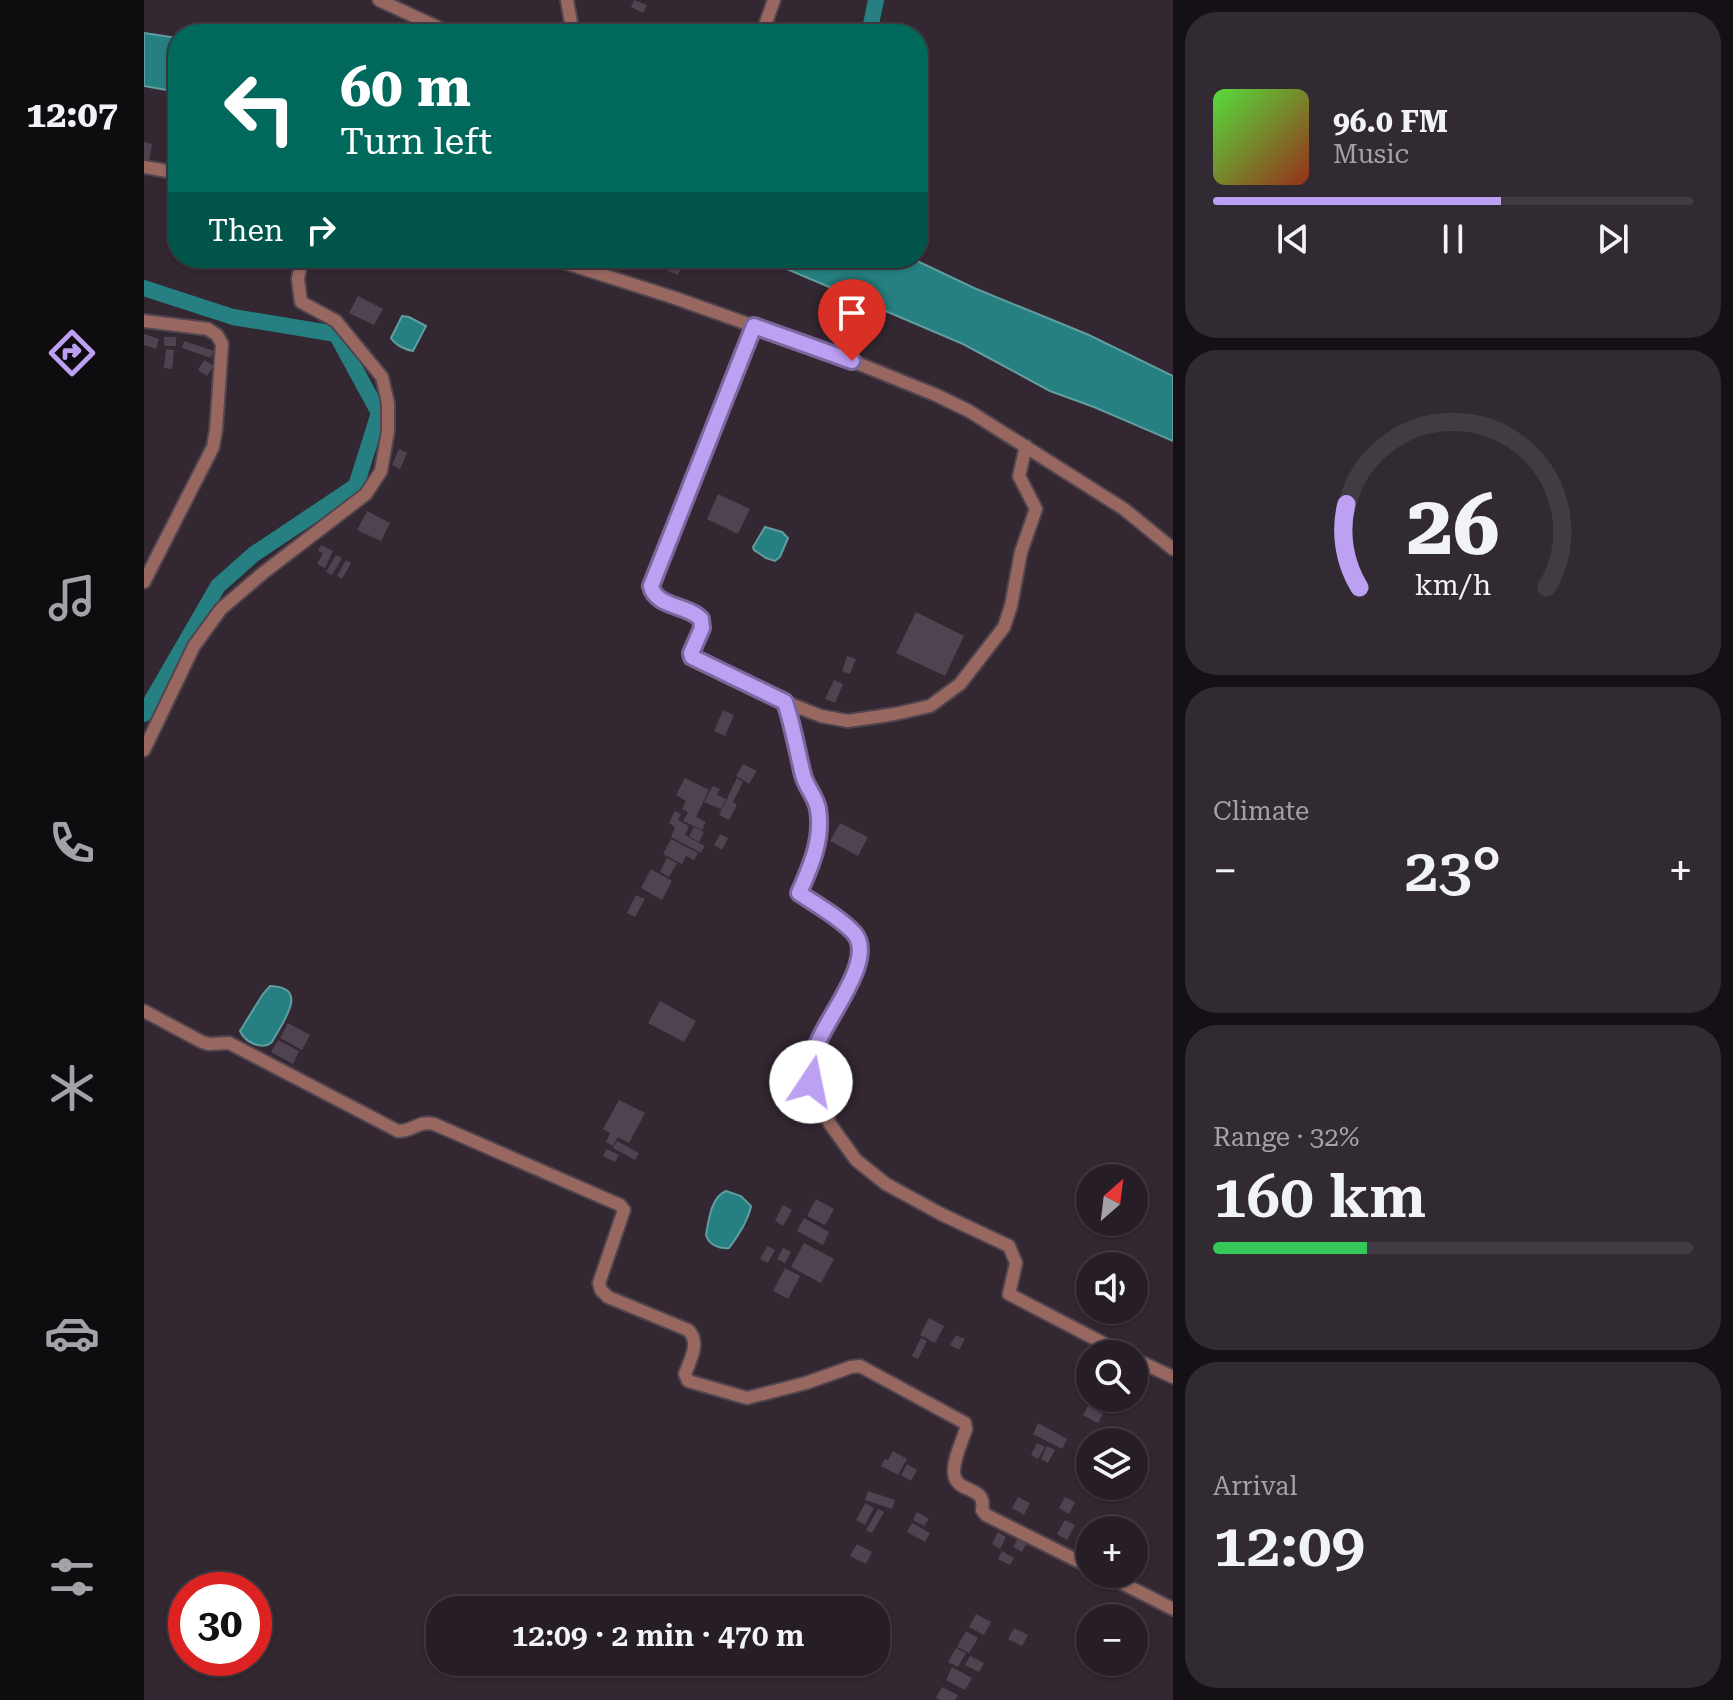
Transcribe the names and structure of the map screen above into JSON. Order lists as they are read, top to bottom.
{
  "north": "top right",
  "page": {
    "tabs": "12:07",
    "turn": ["60 m", "Turn left"],
    "song": ["96.0 FM", "Music"],
    "then": "Then",
    "tile": [
      "Climate",
      ["Range · 32%", "160 km"],
      ["Arrival", "12:09"]
    ],
    "heat": ["−", "23°", "+"],
    "map_buttons": ["+", "−"],
    "limit": "30",
    "trip": "12:09 · 2 min · 470 m",
    "gauge": ["26", "km/h"]
  }
}
